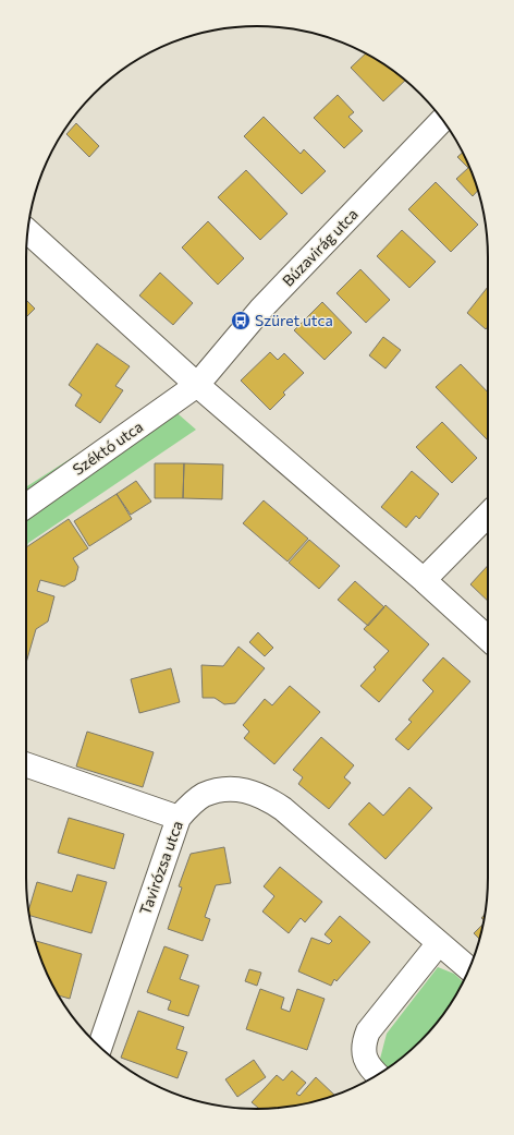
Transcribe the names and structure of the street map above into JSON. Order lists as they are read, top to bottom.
{
  "streets": {
    "street": ["Búzavirág utca", "Széktó utca", "Tavirózsa utca"]
  },
  "crossings": [
    ["Búzavirág utca", "Széktó utca"]
  ],
  "places": {
    "bus stop": ["Szüret utca"]
  }
}
